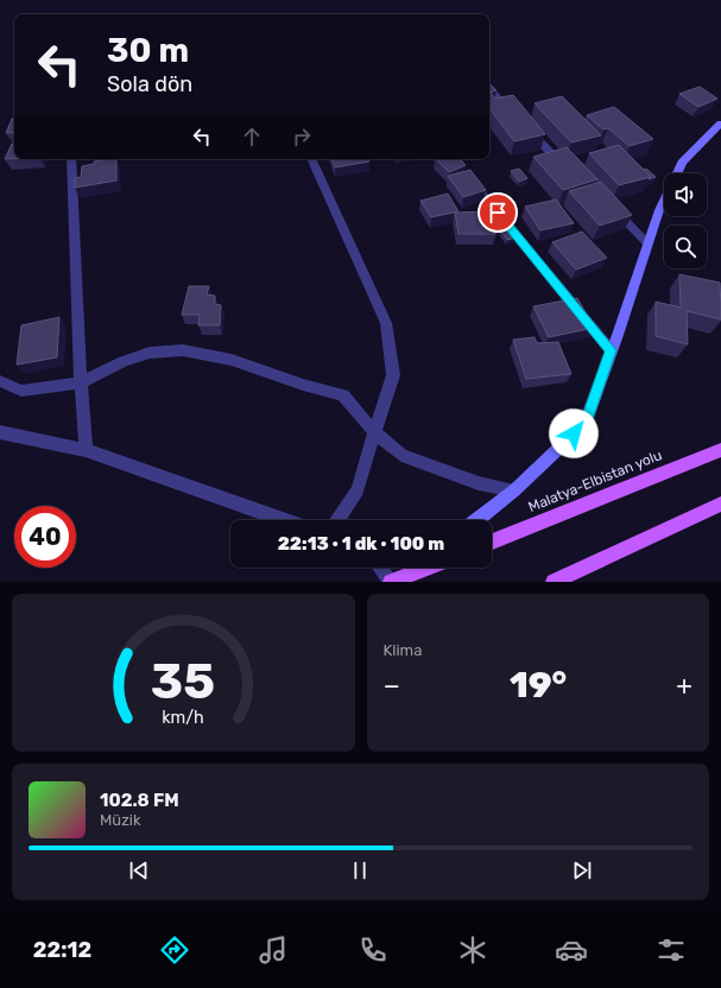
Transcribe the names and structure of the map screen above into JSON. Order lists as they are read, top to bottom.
{
  "streets": {
    "main road": ["Malatya-Elbistan yolu"]
  },
  "page": {
    "turn": ["30 m", "Sola dön"],
    "limit": "40",
    "trip": "22:13 · 1 dk · 100 m",
    "tile": "Klima",
    "heat": ["−", "19°", "+"],
    "song": ["102.8 FM", "Müzik"],
    "tabs": "22:12",
    "gauge": ["35", "km/h"]
  }
}
